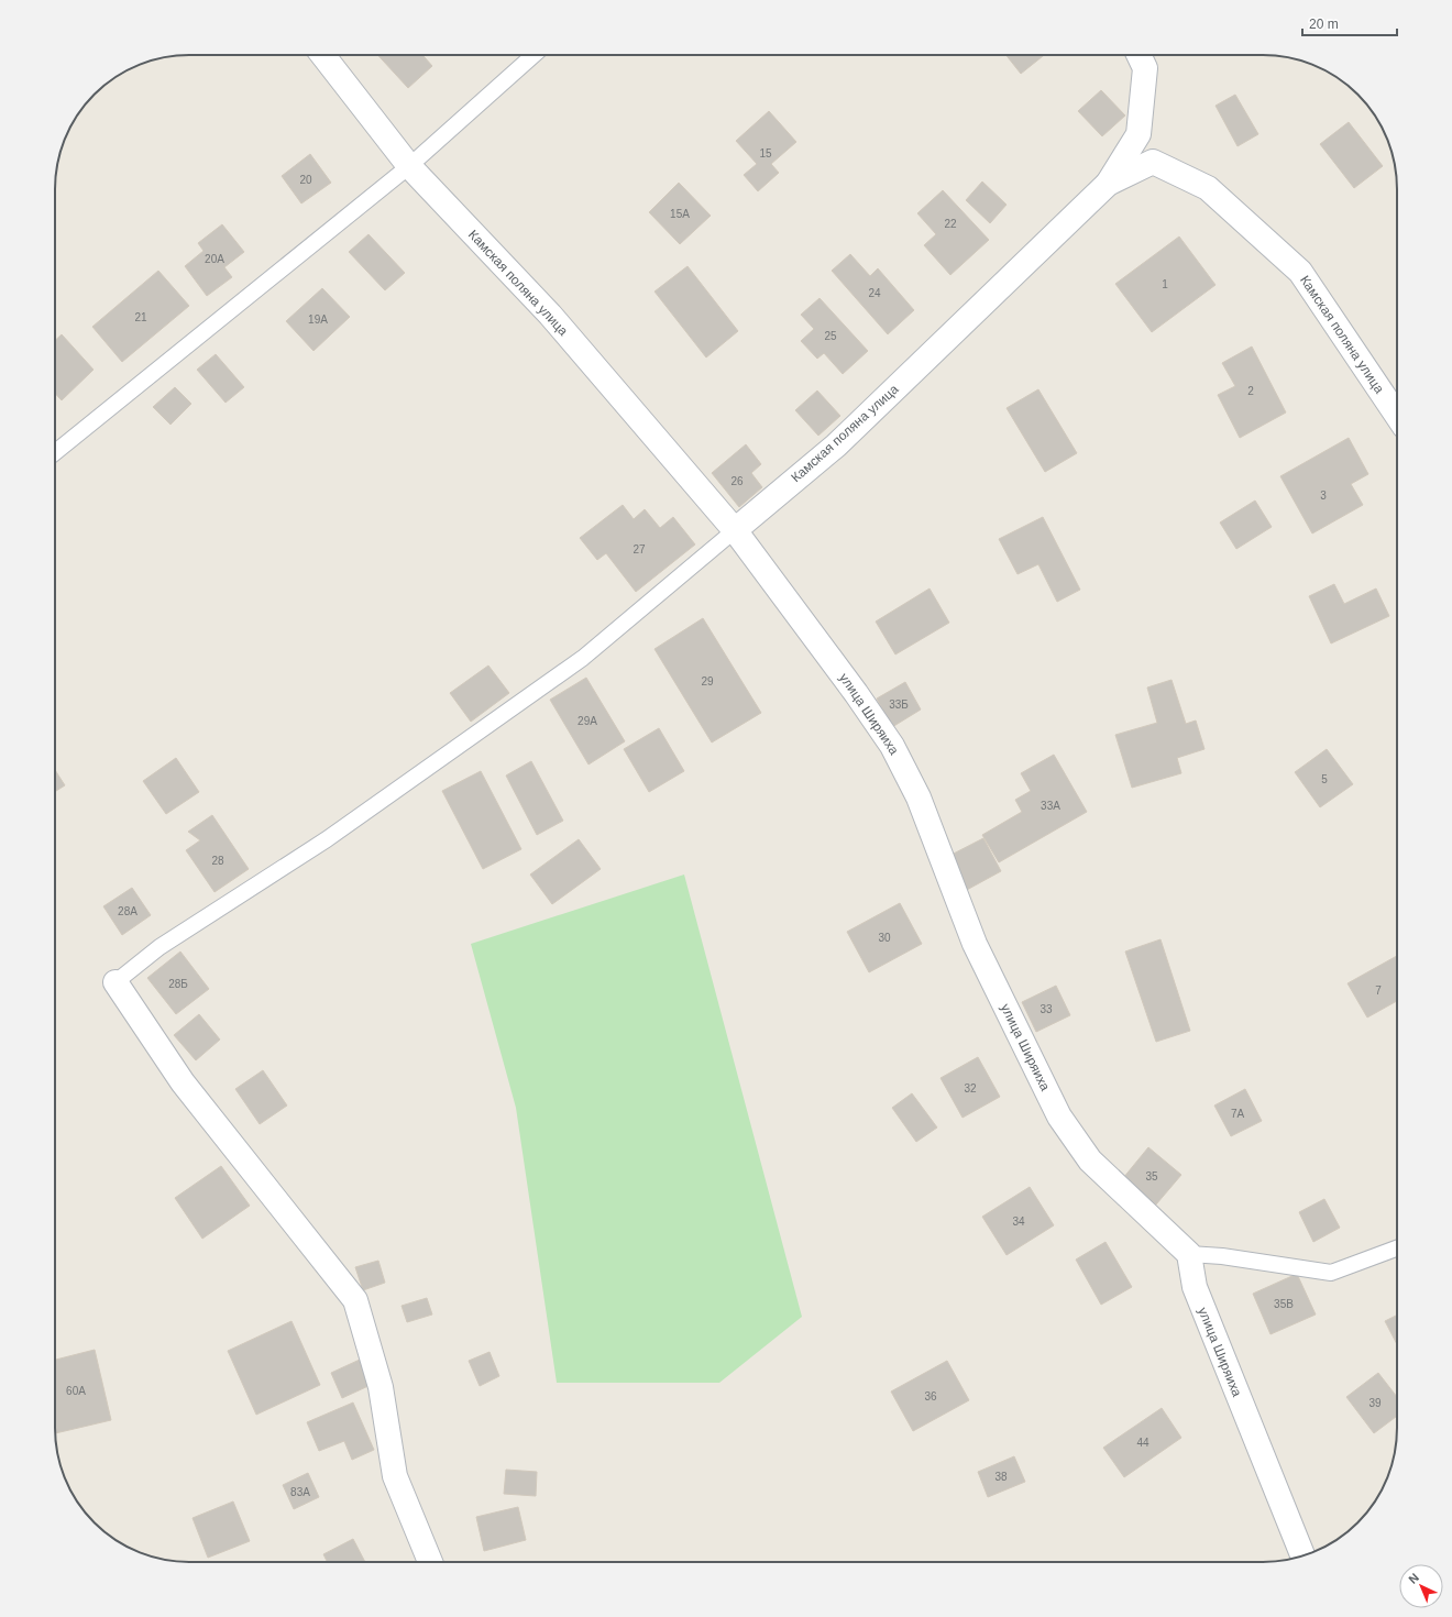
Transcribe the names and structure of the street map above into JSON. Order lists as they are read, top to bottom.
{
  "streets": {
    "street": ["Камская поляна улица", "улица Ширяиха"]
  },
  "crossings": [
    ["Камская поляна улица", "улица Ширяиха"]
  ],
  "house_numbers": [
    "15",
    "20",
    "15А",
    "22",
    "20А",
    "1",
    "24",
    "21",
    "19А",
    "25",
    "2",
    "26",
    "3",
    "27",
    "29",
    "33Б",
    "29А",
    "5",
    "33А",
    "28",
    "28А",
    "30",
    "28Б",
    "7",
    "33",
    "32",
    "7А",
    "35",
    "34",
    "35В",
    "60А",
    "36",
    "39",
    "44",
    "38",
    "83А"
  ],
  "scale_bar": "20 m",
  "north": "top left"
}
